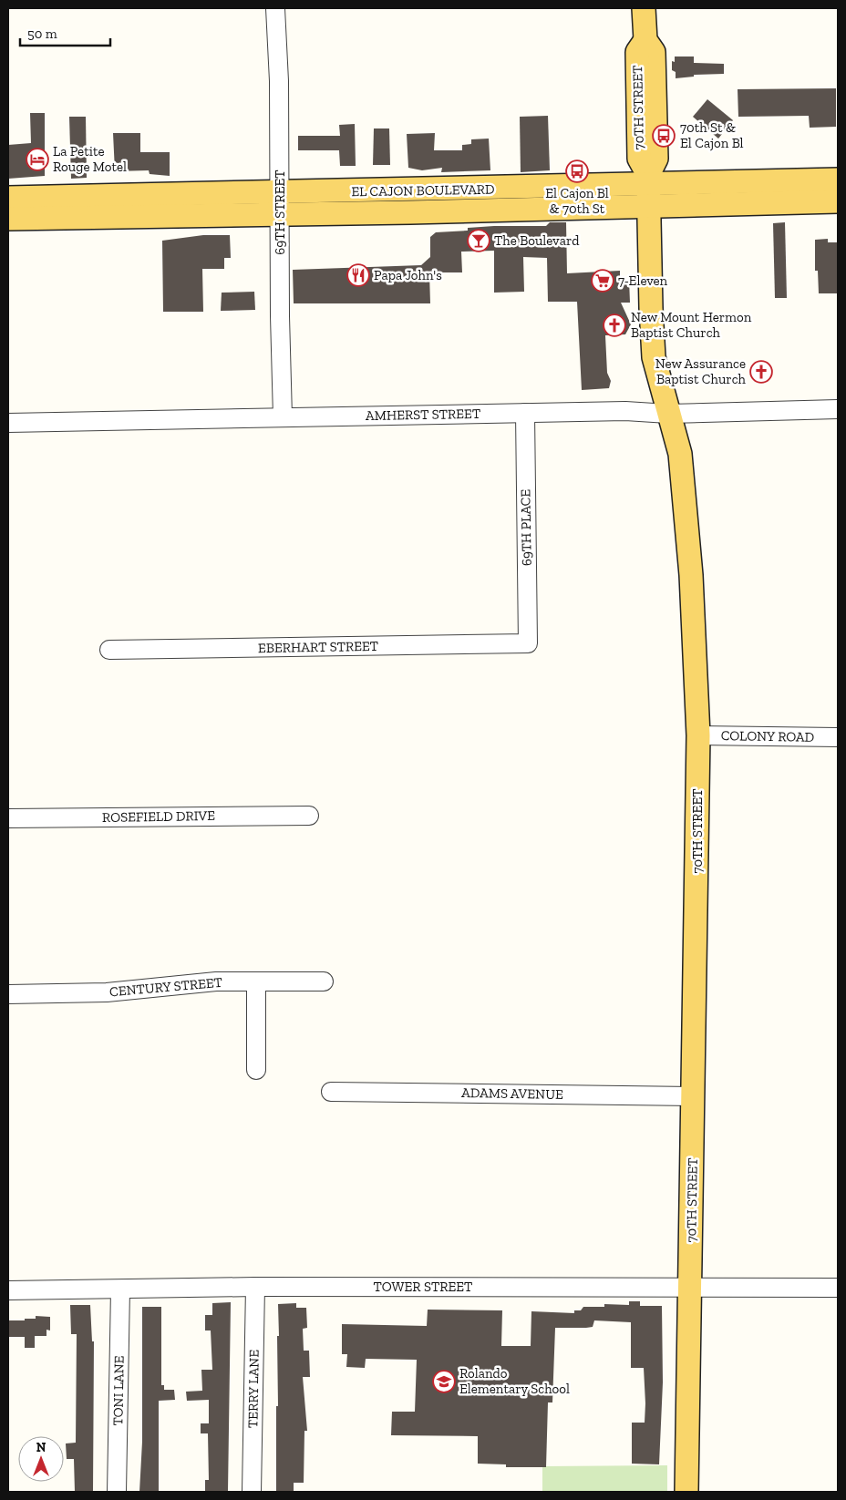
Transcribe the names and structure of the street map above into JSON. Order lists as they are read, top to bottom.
{
  "streets": {
    "main road": ["70TH STREET", "EL CAJON BOULEVARD"],
    "street": [
      "69TH STREET",
      "AMHERST STREET",
      "69TH PLACE",
      "EBERHART STREET",
      "COLONY ROAD",
      "ROSEFIELD DRIVE",
      "CENTURY STREET",
      "ADAMS AVENUE",
      "TOWER STREET",
      "TERRY LANE",
      "TONI LANE"
    ]
  },
  "crossings": [
    ["70TH STREET", "EL CAJON BOULEVARD"],
    ["70TH STREET", "AMHERST STREET"],
    ["70TH STREET", "COLONY ROAD"],
    ["70TH STREET", "ADAMS AVENUE"],
    ["70TH STREET", "TOWER STREET"],
    ["EL CAJON BOULEVARD", "69TH STREET"],
    ["69TH STREET", "AMHERST STREET"],
    ["AMHERST STREET", "69TH PLACE"],
    ["69TH PLACE", "EBERHART STREET"],
    ["TOWER STREET", "TERRY LANE"],
    ["TOWER STREET", "TONI LANE"]
  ],
  "places": {
    "bus stop": ["70th St & El Cajon Bl", "El Cajon Bl & 70th St"],
    "hotel": ["La Petite Rouge Motel"],
    "bar": ["The Boulevard"],
    "restaurant": ["Papa John's"],
    "supermarket": ["7-Eleven"],
    "church": ["New Mount Hermon Baptist Church", "New Assurance Baptist Church"],
    "school or university": ["Rolando Elementary School"]
  },
  "scale_bar": "50 m",
  "north": "top"
}
